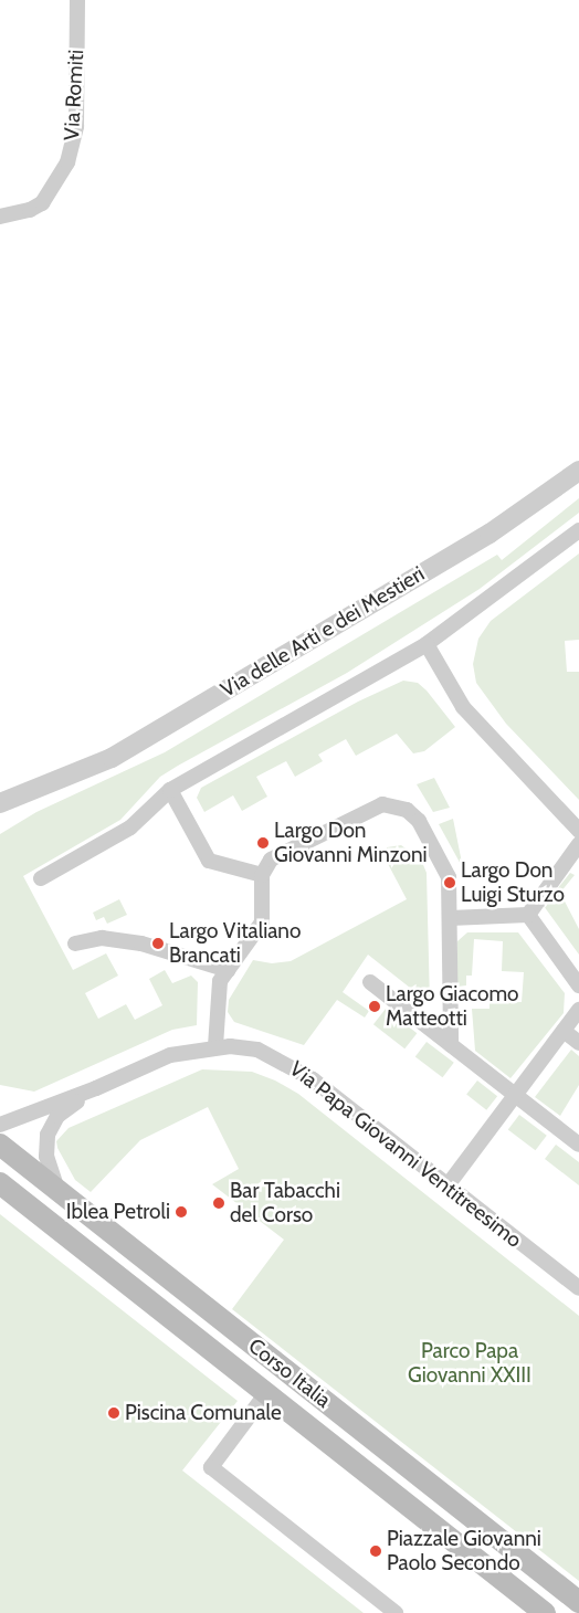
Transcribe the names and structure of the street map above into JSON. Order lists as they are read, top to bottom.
{
  "streets": {
    "main road": ["Corso Italia"],
    "street": ["Via Romiti", "Via delle Arti e dei Mestieri", "Via Papa Giovanni Ventitreesimo"]
  },
  "parks": ["Parco Papa Giovanni XXIII"],
  "places": [
    "Largo Don Giovanni Minzoni",
    "Largo Don Luigi Sturzo",
    "Largo Vitaliano Brancati",
    "Largo Giacomo Matteotti",
    "Bar Tabacchi del Corso",
    "Iblea Petroli",
    "Piscina Comunale",
    "Piazzale Giovanni Paolo Secondo"
  ]
}
